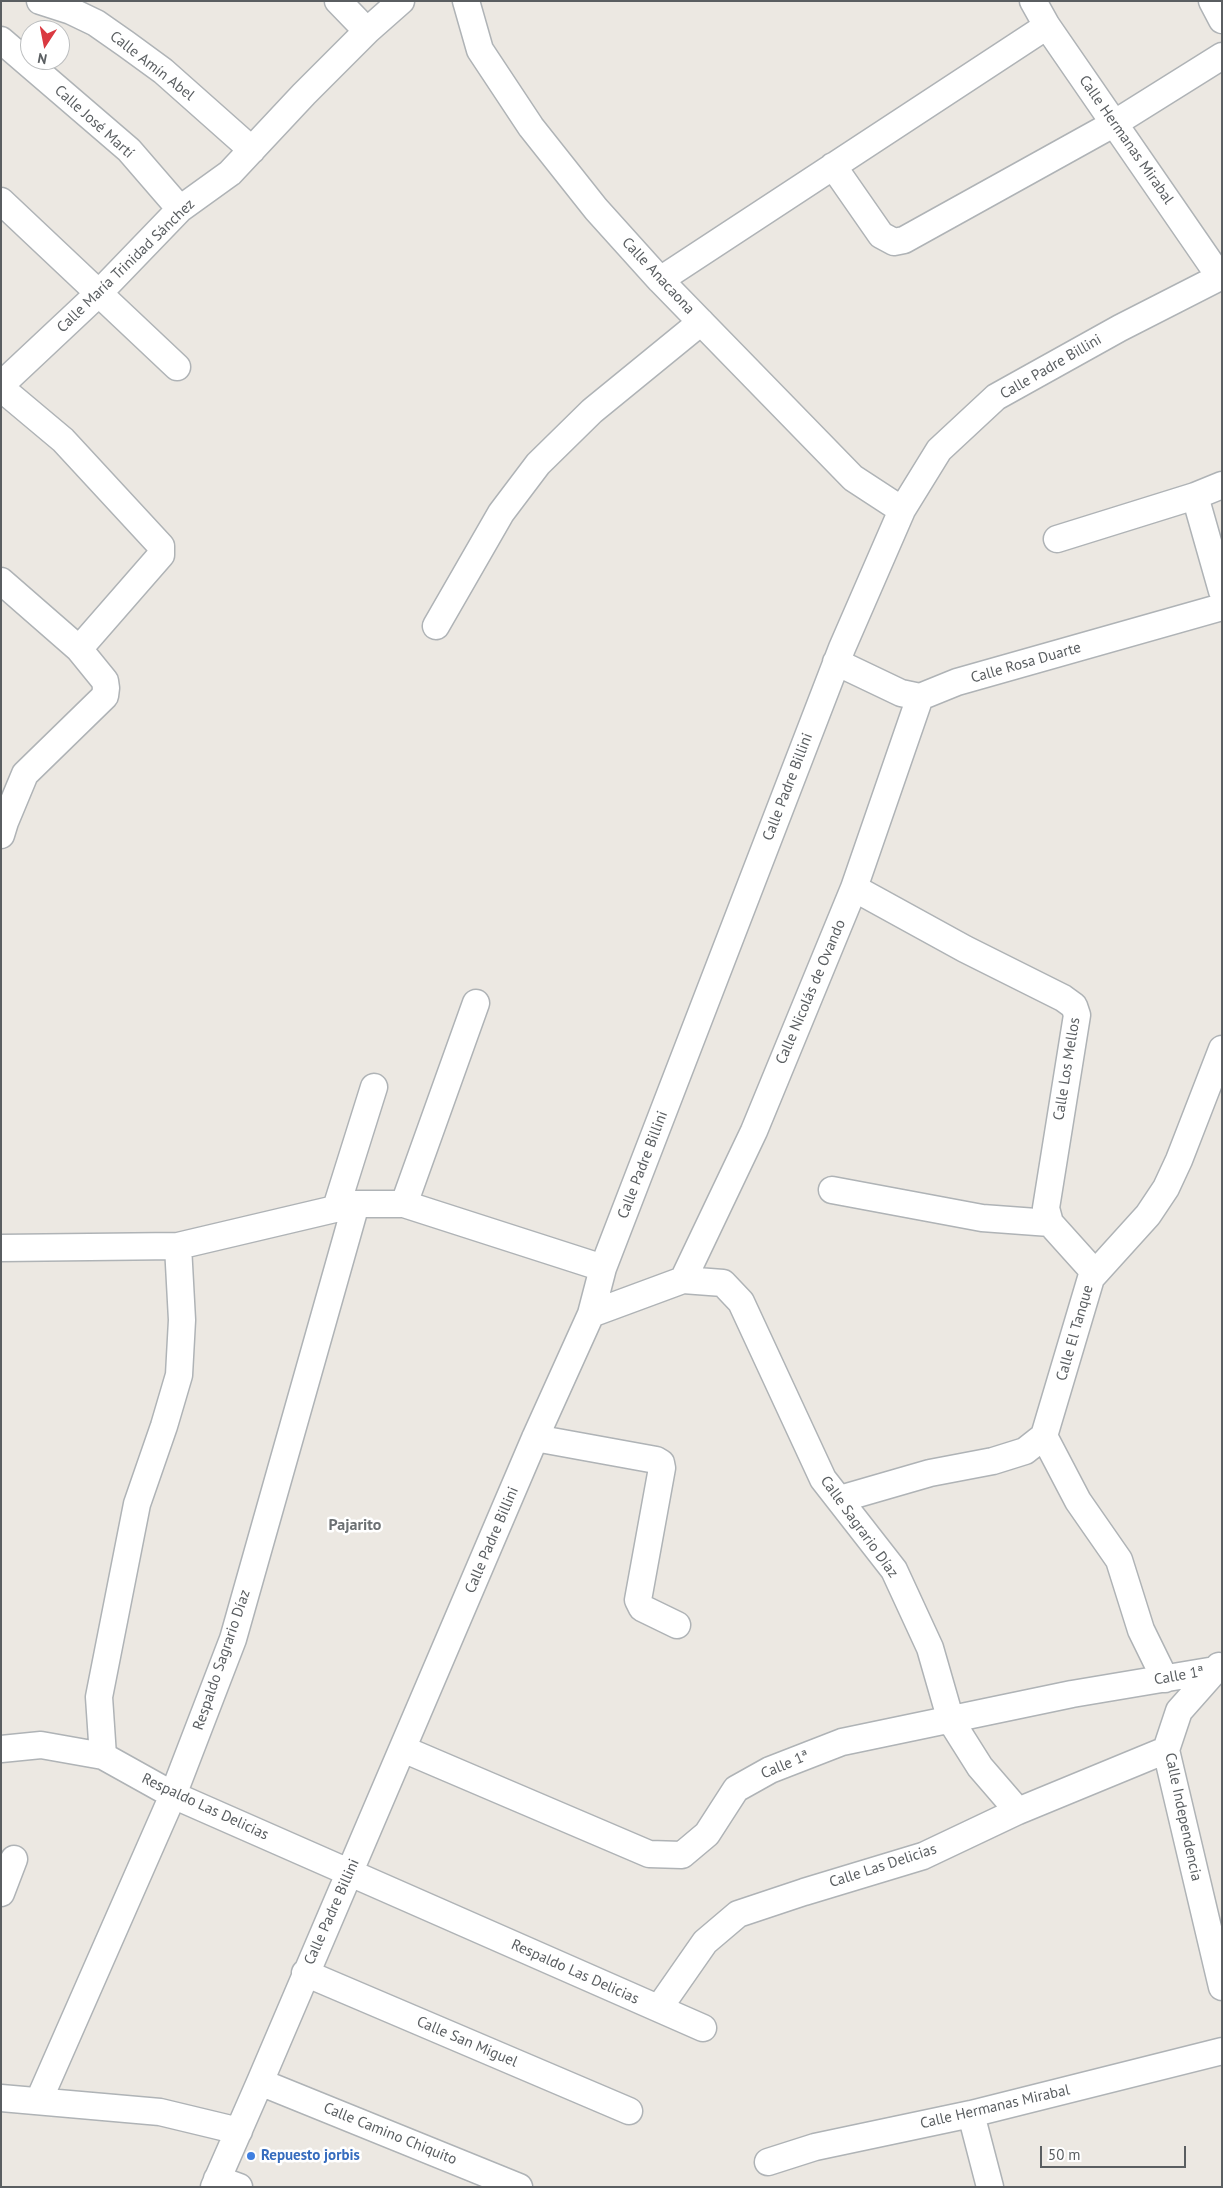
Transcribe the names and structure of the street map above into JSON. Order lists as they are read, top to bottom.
{
  "streets": {
    "street": [
      "Calle Amín Abel",
      "Calle José Martí",
      "Calle Hermanas Mirabal",
      "Calle María Trinidad Sánchez",
      "Calle Anacaona",
      "Calle Padre Billini",
      "Calle Rosa Duarte",
      "Calle Nicolás de Ovando",
      "Calle Los Mellos",
      "Calle El Tanque",
      "Calle Sagrario Díaz",
      "Respaldo Sagrario Díaz",
      "Calle 1ª",
      "Respaldo Las Delicias",
      "Calle Independencia",
      "Calle Las Delicias",
      "Calle San Miguel",
      "Calle Camino Chiquito"
    ]
  },
  "crossings": [
    ["Calle Amín Abel", "Calle María Trinidad Sánchez"],
    ["Calle José Martí", "Calle María Trinidad Sánchez"],
    ["Calle Hermanas Mirabal", "Calle Padre Billini"],
    ["Calle Anacaona", "Calle Padre Billini"],
    ["Calle Padre Billini", "Calle Sagrario Díaz"],
    ["Calle Padre Billini", "Calle 1ª"],
    ["Calle Padre Billini", "Respaldo Las Delicias"],
    ["Calle Padre Billini", "Calle San Miguel"],
    ["Calle Padre Billini", "Calle Camino Chiquito"],
    ["Calle Rosa Duarte", "Calle Nicolás de Ovando"],
    ["Calle Nicolás de Ovando", "Calle Los Mellos"],
    ["Calle Nicolás de Ovando", "Calle Sagrario Díaz"],
    ["Calle Sagrario Díaz", "Calle 1ª"],
    ["Calle Sagrario Díaz", "Calle Las Delicias"],
    ["Respaldo Sagrario Díaz", "Respaldo Las Delicias"],
    ["Calle 1ª", "Calle Independencia"],
    ["Respaldo Las Delicias", "Calle Las Delicias"],
    ["Calle Independencia", "Calle Las Delicias"]
  ],
  "districts": ["Pajarito"],
  "places": ["Repuesto jorbis"],
  "scale_bar": "50 m",
  "north": "bottom"
}
